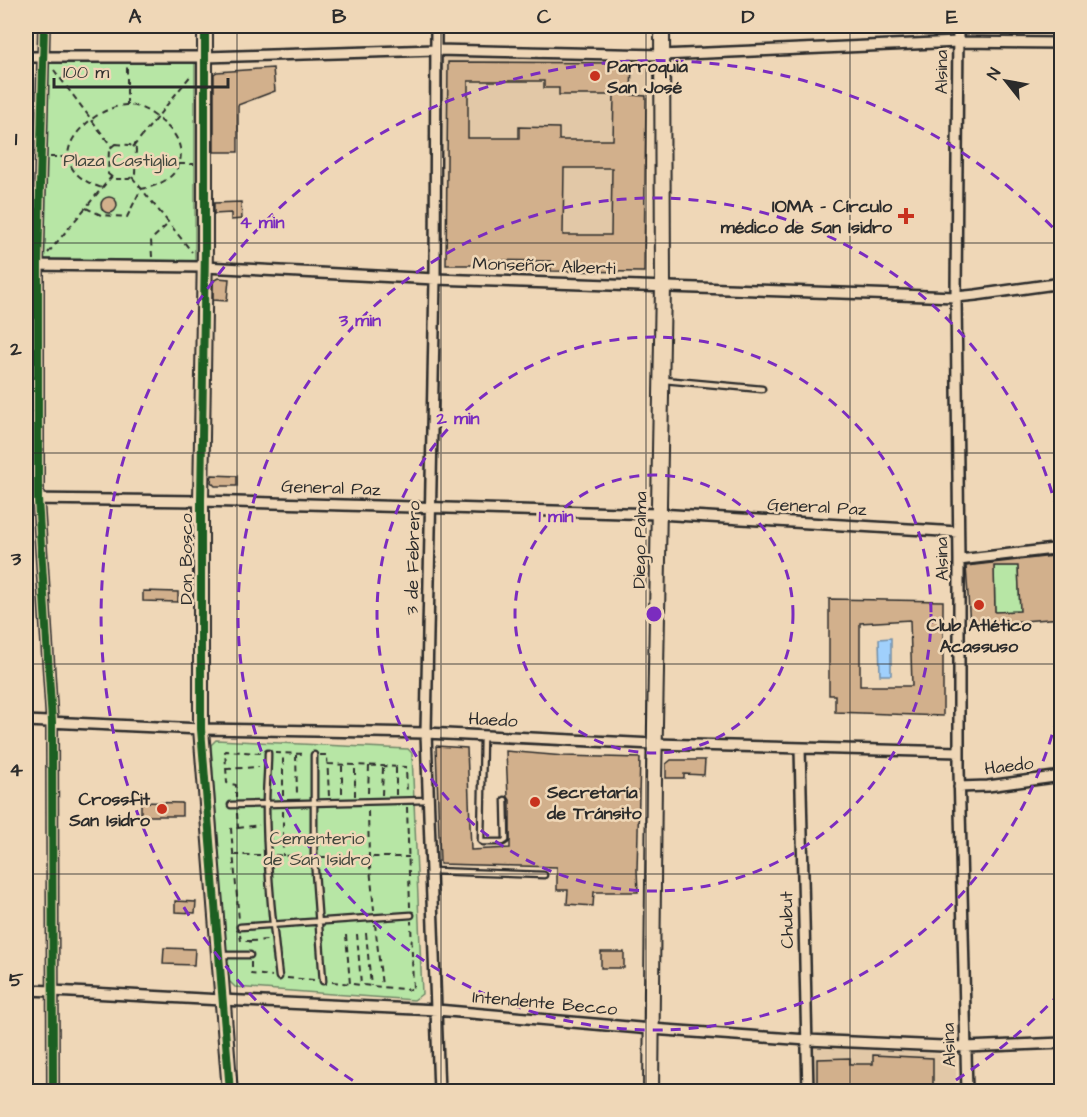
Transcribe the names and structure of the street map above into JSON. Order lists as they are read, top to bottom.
{
  "streets": {
    "street": [
      "Alsina",
      "Monseñor Alberti",
      "General Paz",
      "Diego Palma",
      "3 de Febrero",
      "Don Bosco",
      "Haedo",
      "Chubut",
      "Intendente Becco"
    ]
  },
  "crossings": [
    ["Alsina", "Monseñor Alberti"],
    ["Alsina", "General Paz"],
    ["Alsina", "Haedo"],
    ["Alsina", "Intendente Becco"],
    ["Monseñor Alberti", "Diego Palma"],
    ["Monseñor Alberti", "3 de Febrero"],
    ["Monseñor Alberti", "Don Bosco"],
    ["General Paz", "Diego Palma"],
    ["General Paz", "3 de Febrero"],
    ["General Paz", "Don Bosco"],
    ["Diego Palma", "Haedo"],
    ["Diego Palma", "Intendente Becco"],
    ["3 de Febrero", "Haedo"],
    ["3 de Febrero", "Intendente Becco"],
    ["Don Bosco", "Haedo"],
    ["Don Bosco", "Intendente Becco"],
    ["Haedo", "Chubut"],
    ["Chubut", "Intendente Becco"]
  ],
  "parks": ["Plaza Castiglia", "Cementerio de San Isidro"],
  "places": {
    "other": [
      "Parroquia San José",
      "Club Atlético Acassuso",
      "Secretaría de Tránsito",
      "Crossfit San Isidro"
    ],
    "health": ["IOMA - Círculo médico de San Isidro"]
  },
  "scale_bar": "100 m",
  "north": "top left",
  "grid": {
    "columns": [
      "A",
      "B",
      "C",
      "D",
      "E"
    ],
    "rows": [
      "1",
      "2",
      "3",
      "4",
      "5"
    ]
  },
  "rings": [
    "4 min",
    "3 min",
    "2 min",
    "1 min"
  ]
}
